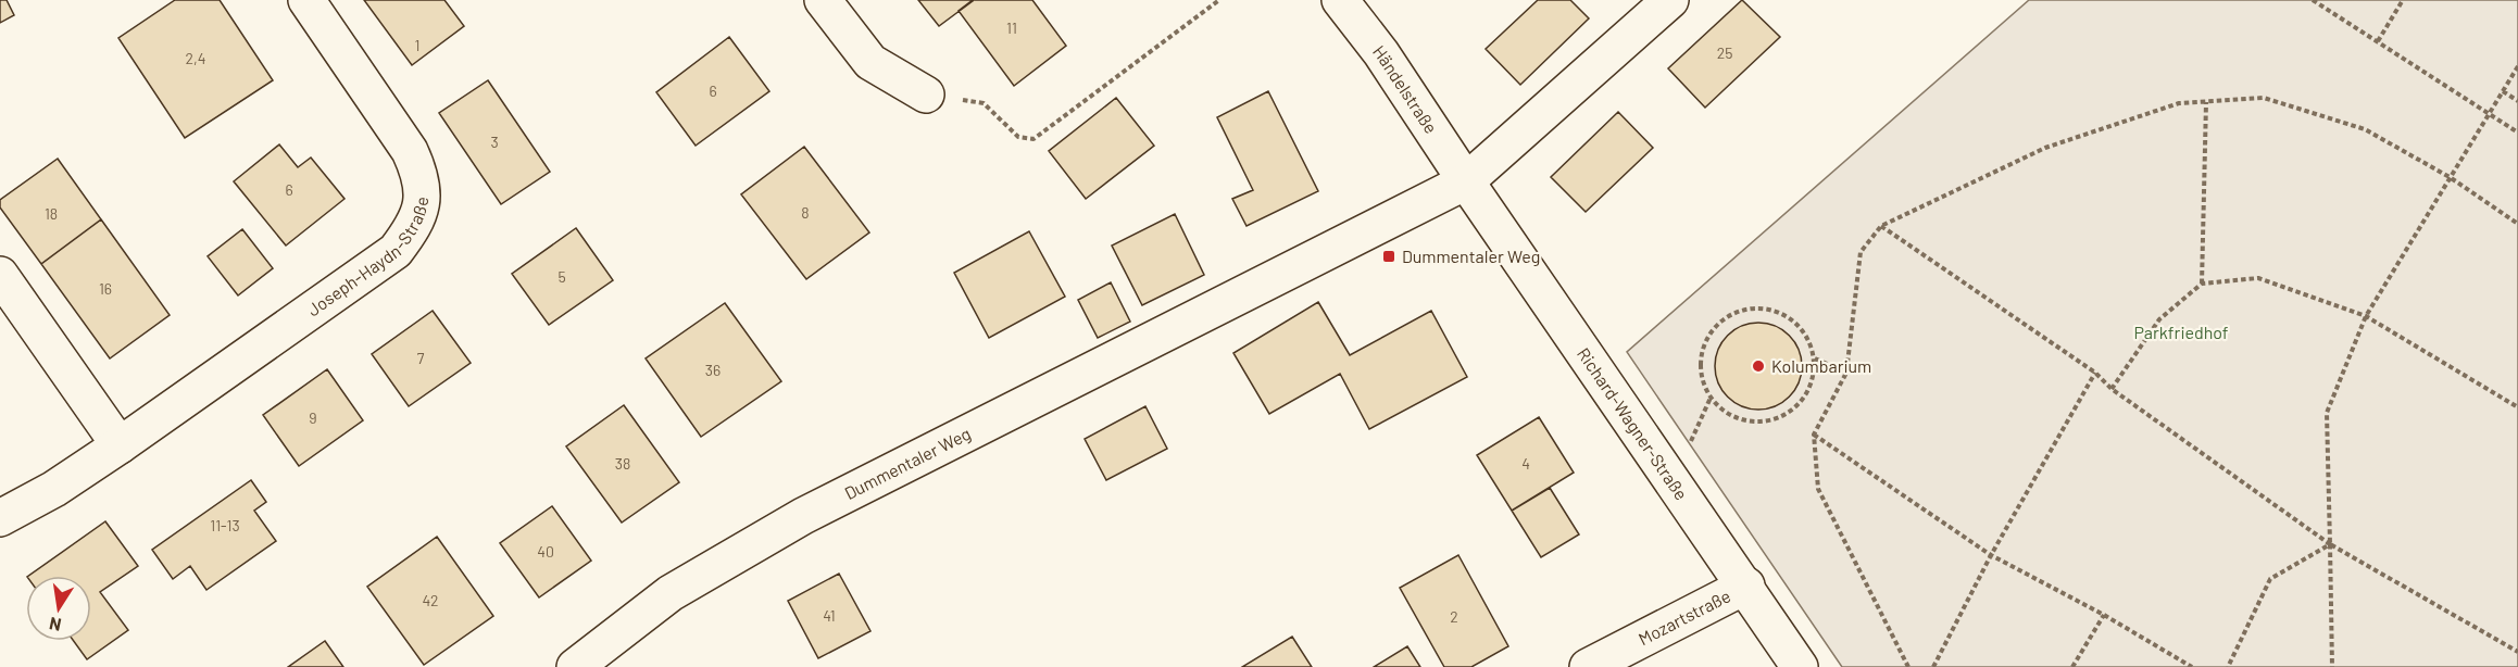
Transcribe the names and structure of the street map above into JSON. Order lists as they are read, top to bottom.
{
  "streets": {
    "street": [
      "Händelstraße",
      "Joseph-Haydn-Straße",
      "Richard-Wagner-Straße",
      "Dummentaler Weg",
      "Mozartstraße"
    ]
  },
  "crossings": [
    ["Händelstraße", "Richard-Wagner-Straße"],
    ["Händelstraße", "Dummentaler Weg"],
    ["Richard-Wagner-Straße", "Dummentaler Weg"],
    ["Richard-Wagner-Straße", "Mozartstraße"]
  ],
  "parks": ["Parkfriedhof"],
  "places": {
    "transit": ["Dummentaler Weg"],
    "other": ["Kolumbarium"]
  },
  "house_numbers": [
    "11",
    "1",
    "25",
    "2,4",
    "6",
    "3",
    "6",
    "8",
    "18",
    "5",
    "16",
    "7",
    "36",
    "9",
    "38",
    "4",
    "11-13",
    "40",
    "42",
    "41",
    "2"
  ],
  "north": "bottom"
}
